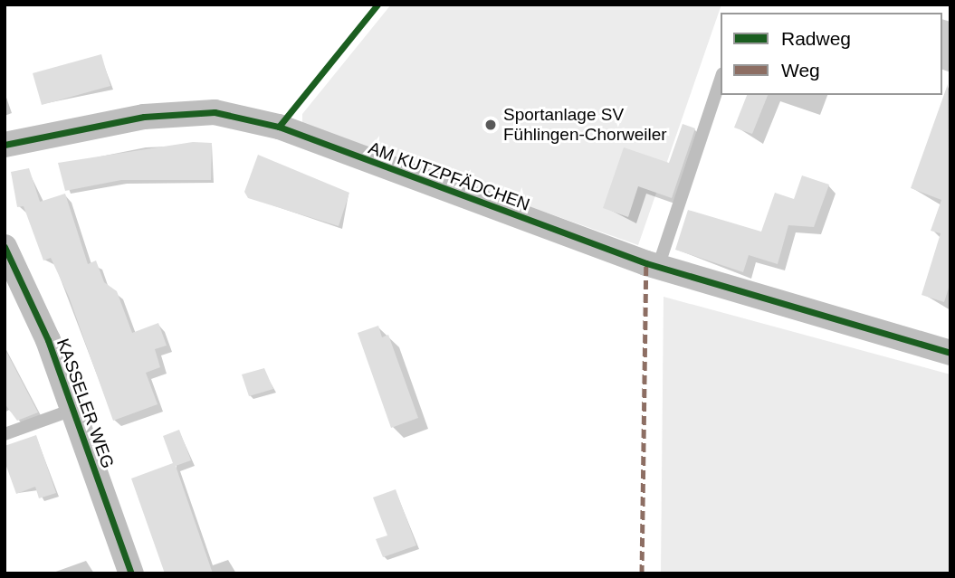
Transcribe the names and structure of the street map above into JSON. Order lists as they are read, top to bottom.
{
  "streets": {
    "street": ["AM KUTZPFÄDCHEN", "KASSELER WEG"]
  },
  "places": ["Sportanlage SV Fühlingen-Chorweiler"],
  "legend": ["Radweg", "Weg"]
}
